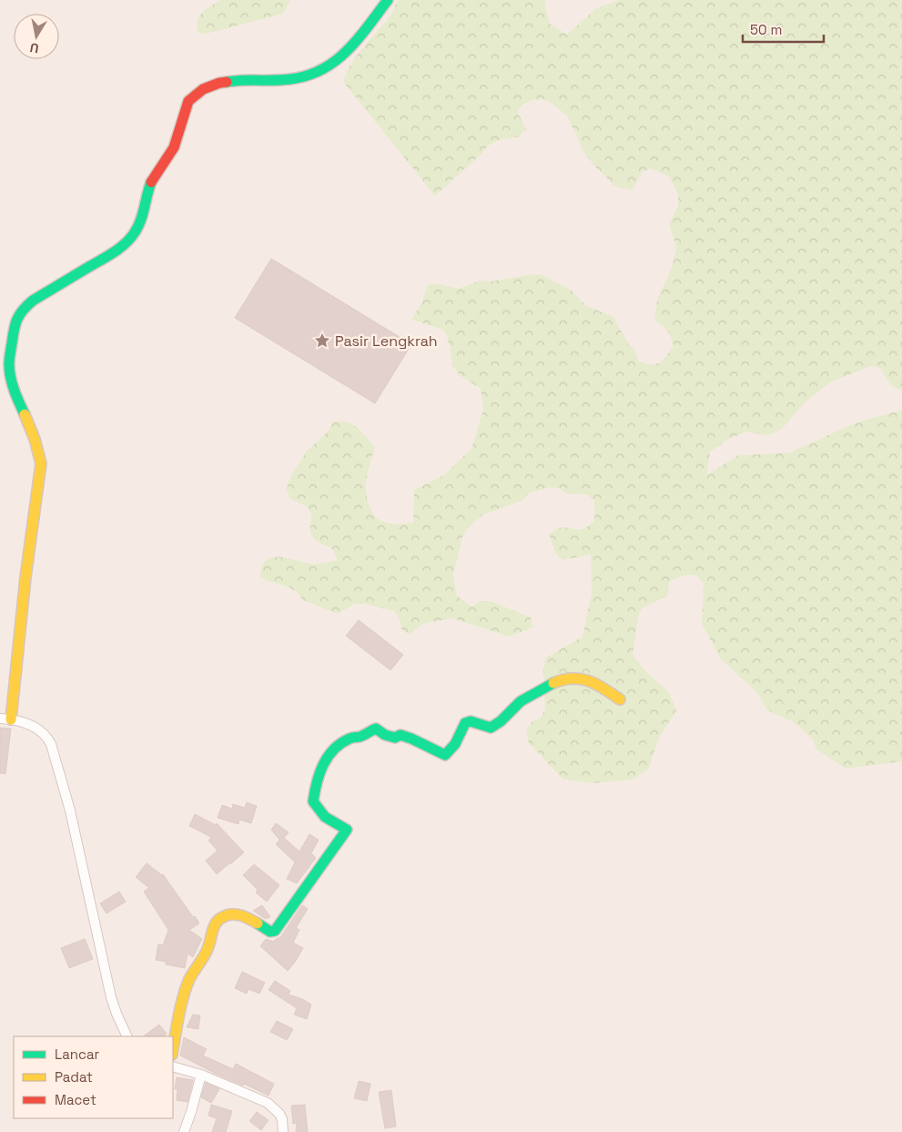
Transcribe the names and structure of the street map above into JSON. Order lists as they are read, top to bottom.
{
  "places": {
    "place": ["Pasir Lengkrah"]
  },
  "legend": ["Lancar", "Padat", "Macet"],
  "scale_bar": "50 m",
  "north": "bottom"
}
